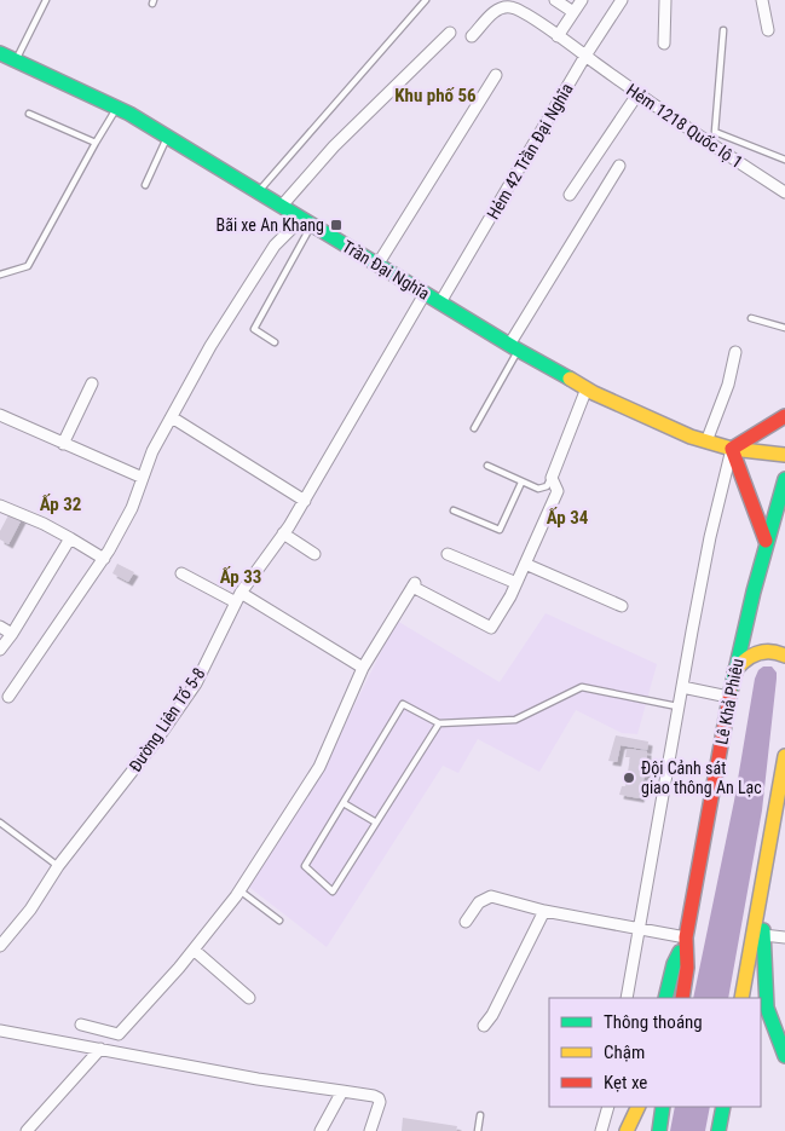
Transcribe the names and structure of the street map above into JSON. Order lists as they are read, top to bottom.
{
  "streets": {
    "main road": ["Trần Đại Nghĩa", "Lê Khả Phiêu"],
    "street": ["Hẻm 1218 Quốc lộ 1", "Hẻm 42 Trần Đại Nghĩa", "Đường Liên Tổ 5-8"]
  },
  "crossings": [
    ["Hẻm 1218 Quốc lộ 1", "Hẻm 42 Trần Đại Nghĩa"],
    ["Hẻm 42 Trần Đại Nghĩa", "Trần Đại Nghĩa"],
    ["Trần Đại Nghĩa", "Đường Liên Tổ 5-8"]
  ],
  "districts": [
    "Khu phố 56",
    "Ấp 32",
    "Ấp 34",
    "Ấp 33"
  ],
  "places": {
    "transit": ["Bãi xe An Khang"],
    "other": ["Đội Cảnh sát giao thông An Lạc"]
  },
  "legend": ["Thông thoáng", "Chậm", "Kẹt xe"]
}
